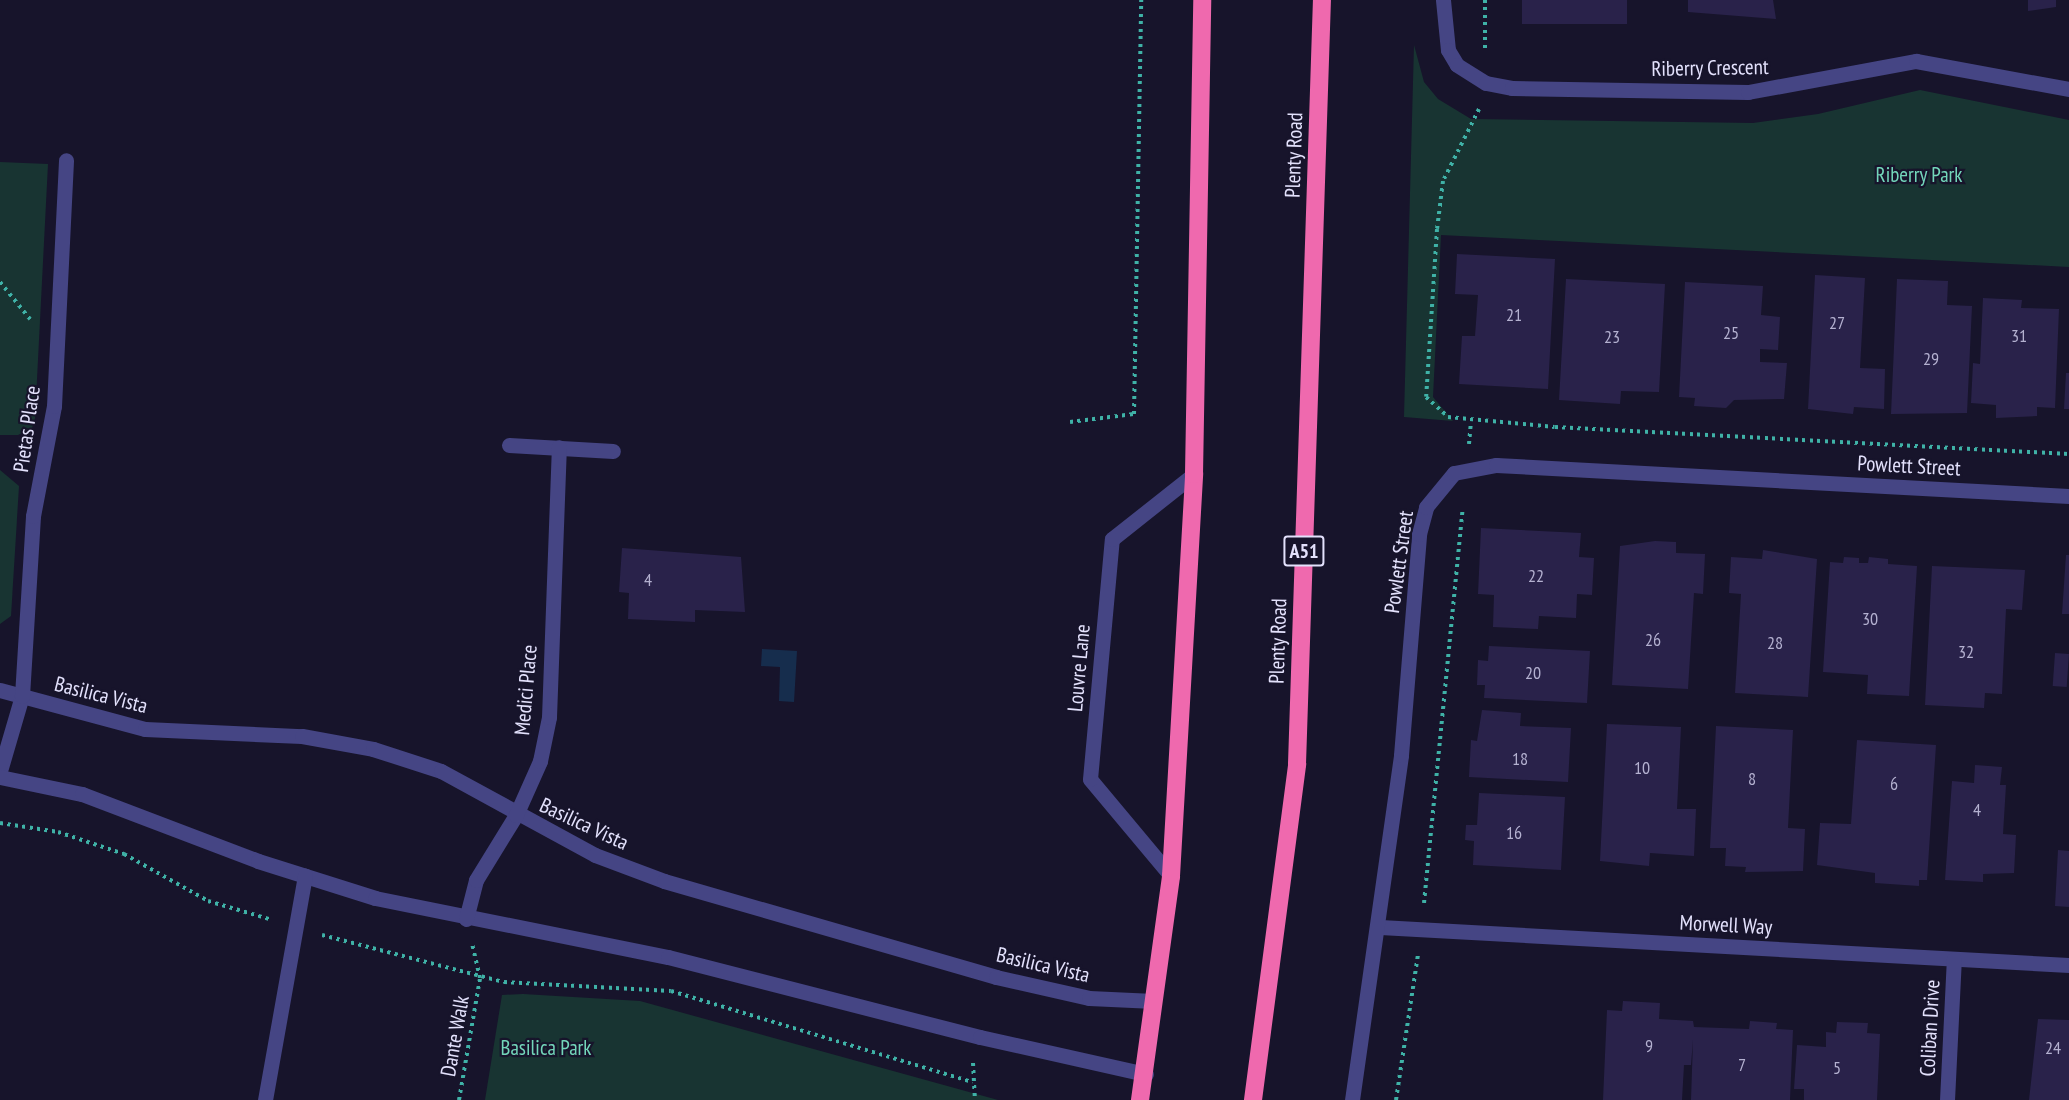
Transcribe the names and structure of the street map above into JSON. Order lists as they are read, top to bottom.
{
  "streets": {
    "highway": ["Plenty Road", "A51"],
    "street": [
      "Riberry Crescent",
      "Pietas Place",
      "Powlett Street",
      "Louvre Lane",
      "Medici Place",
      "Basilica Vista",
      "Morwell Way",
      "Coliban Drive"
    ],
    "path": ["Dante Walk"]
  },
  "crossings": [
    ["Pietas Place", "Basilica Vista"],
    ["Powlett Street", "Morwell Way"],
    ["Medici Place", "Basilica Vista"],
    ["Morwell Way", "Coliban Drive"]
  ],
  "parks": ["Riberry Park", "Basilica Park"],
  "house_numbers": [
    "21",
    "27",
    "25",
    "31",
    "23",
    "29",
    "22",
    "4",
    "30",
    "26",
    "28",
    "32",
    "20",
    "18",
    "10",
    "8",
    "6",
    "4",
    "16",
    "9",
    "24",
    "7",
    "5"
  ]
}
